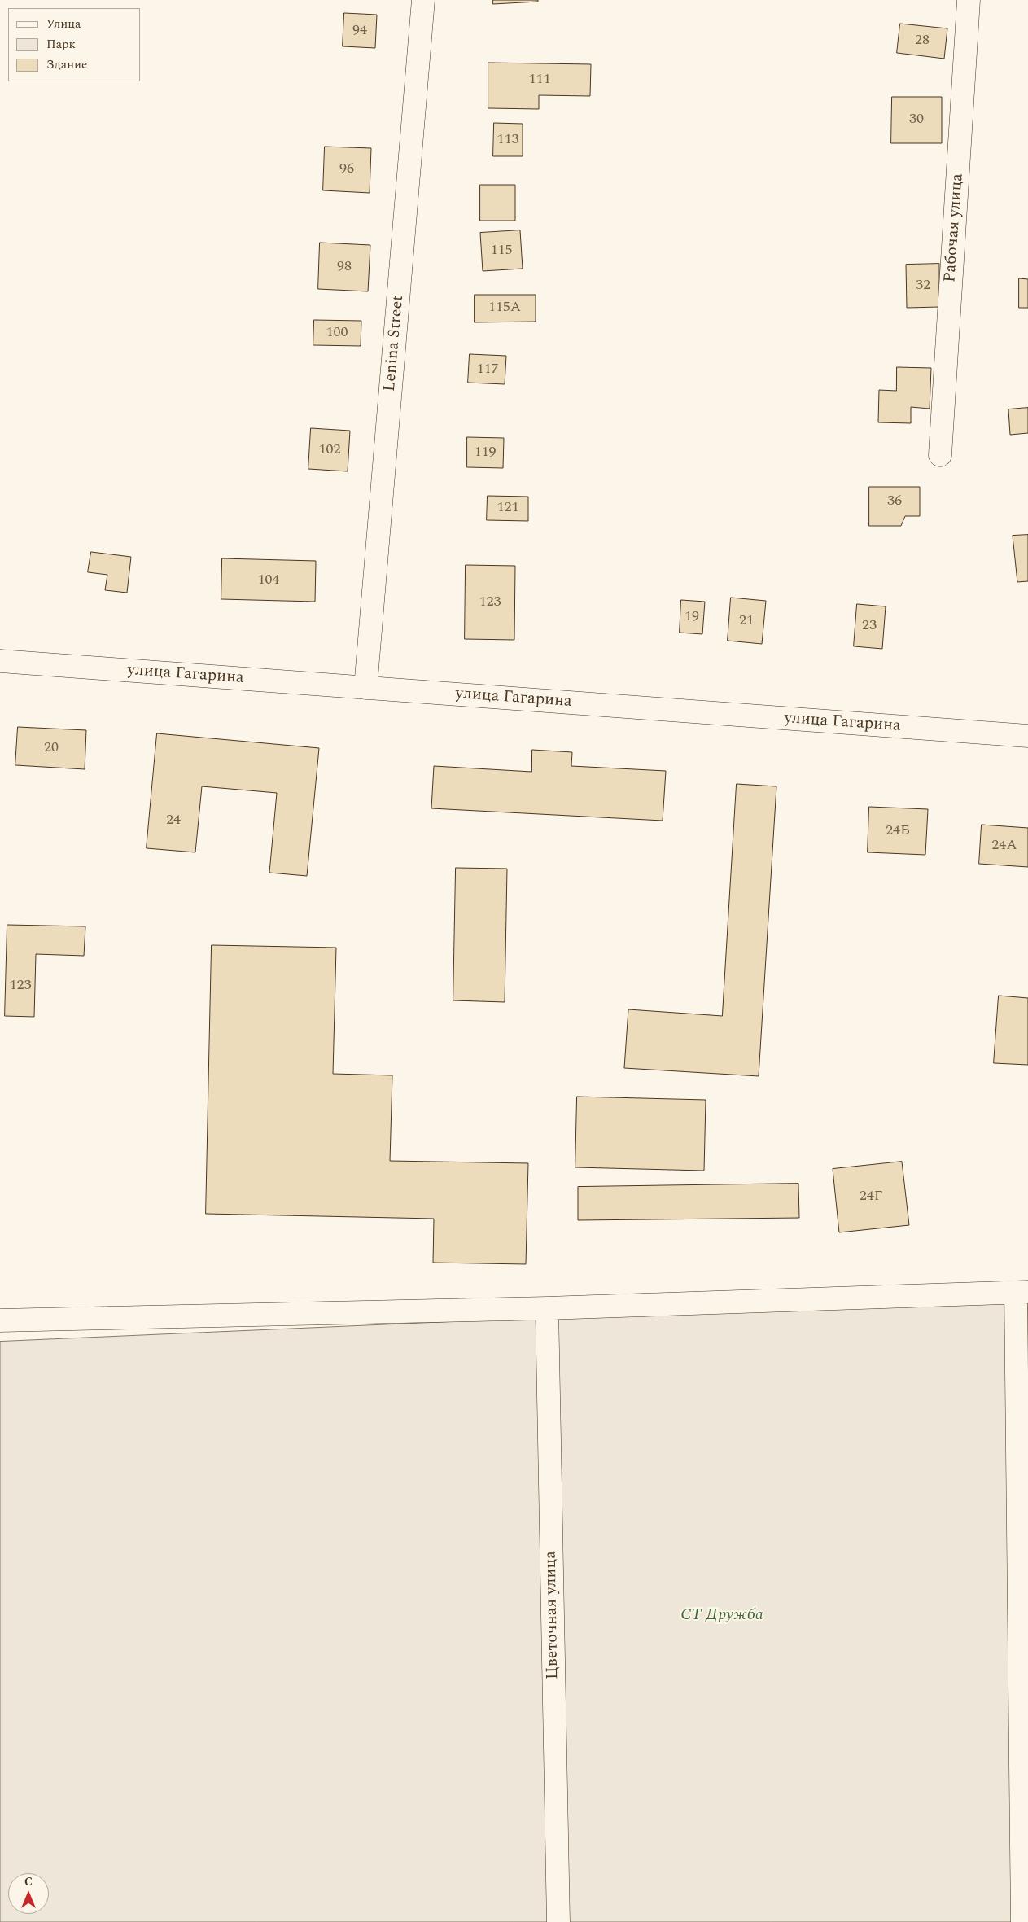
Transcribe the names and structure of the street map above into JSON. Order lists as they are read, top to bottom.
{
  "streets": {
    "street": [
      "Рабочая улица",
      "Lenina Street",
      "улица Гагарина",
      "Цветочная улица"
    ]
  },
  "crossings": [
    ["Lenina Street", "улица Гагарина"]
  ],
  "parks": ["СТ Дружба"],
  "house_numbers": [
    "94",
    "28",
    "111",
    "30",
    "113",
    "96",
    "115",
    "98",
    "32",
    "115А",
    "100",
    "117",
    "102",
    "119",
    "36",
    "121",
    "104",
    "123",
    "19",
    "21",
    "23",
    "20",
    "24",
    "24Б",
    "24А",
    "123",
    "24Г"
  ],
  "legend": ["Улица", "Парк", "Здание"],
  "north": "top"
}
